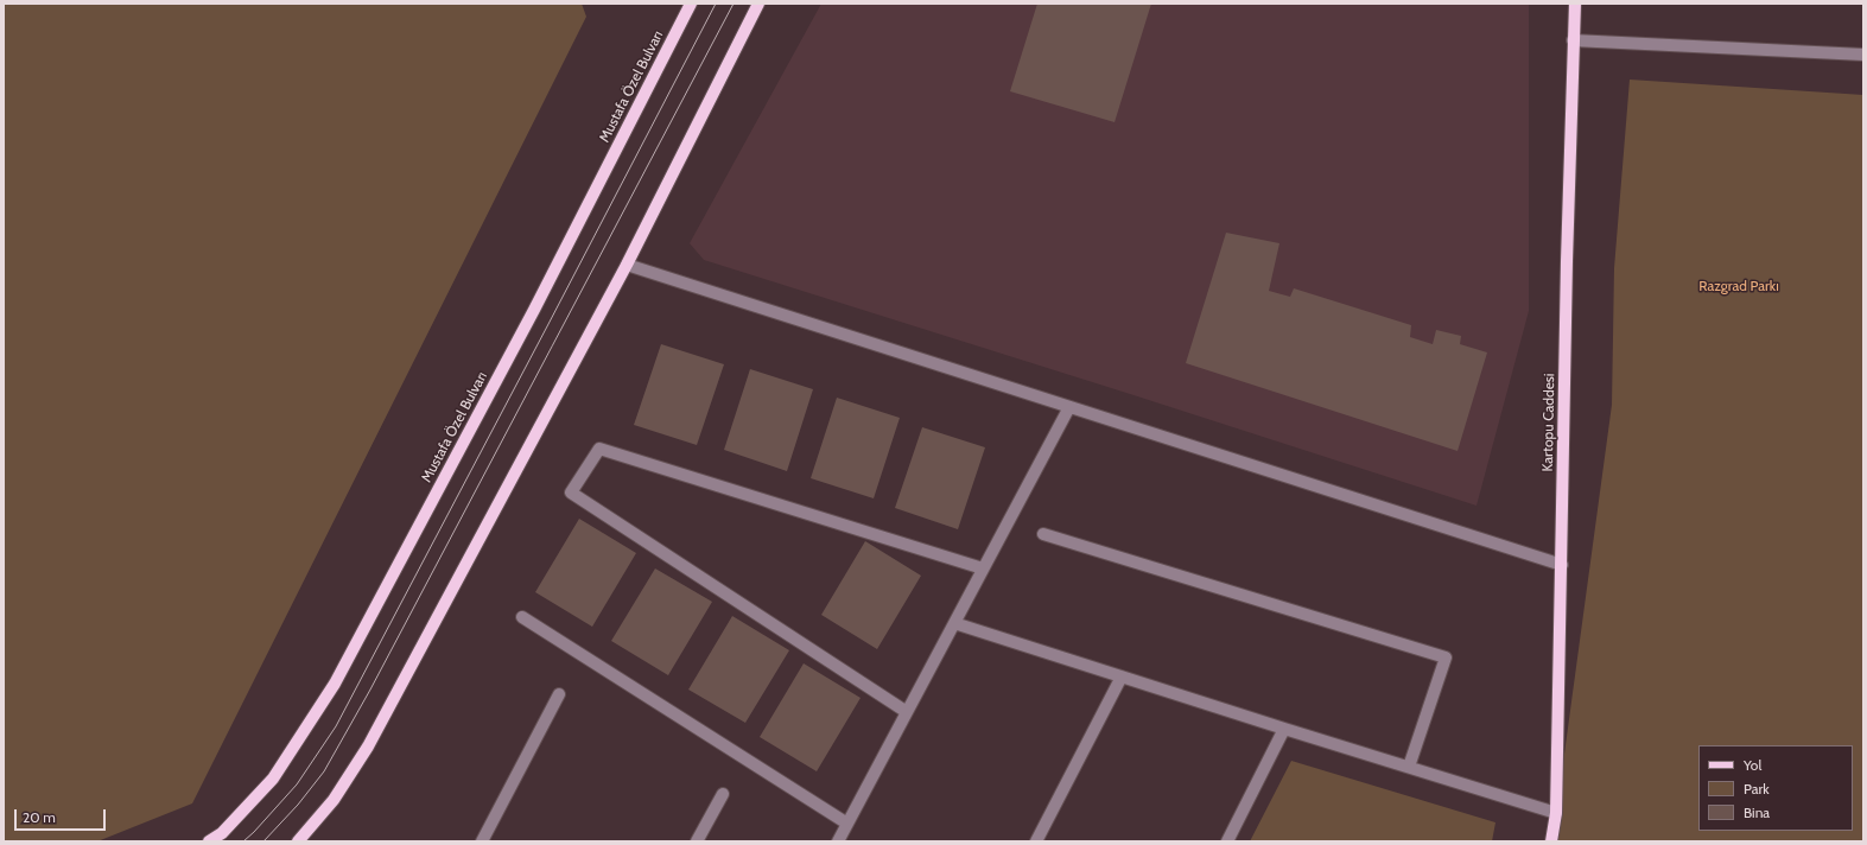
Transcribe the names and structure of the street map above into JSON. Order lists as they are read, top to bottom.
{
  "streets": {
    "main road": ["Mustafa Özel Bulvarı", "Kartopu Caddesi"]
  },
  "parks": ["Razgrad Parkı"],
  "legend": ["Yol", "Park", "Bina"],
  "scale_bar": "20 m"
}
